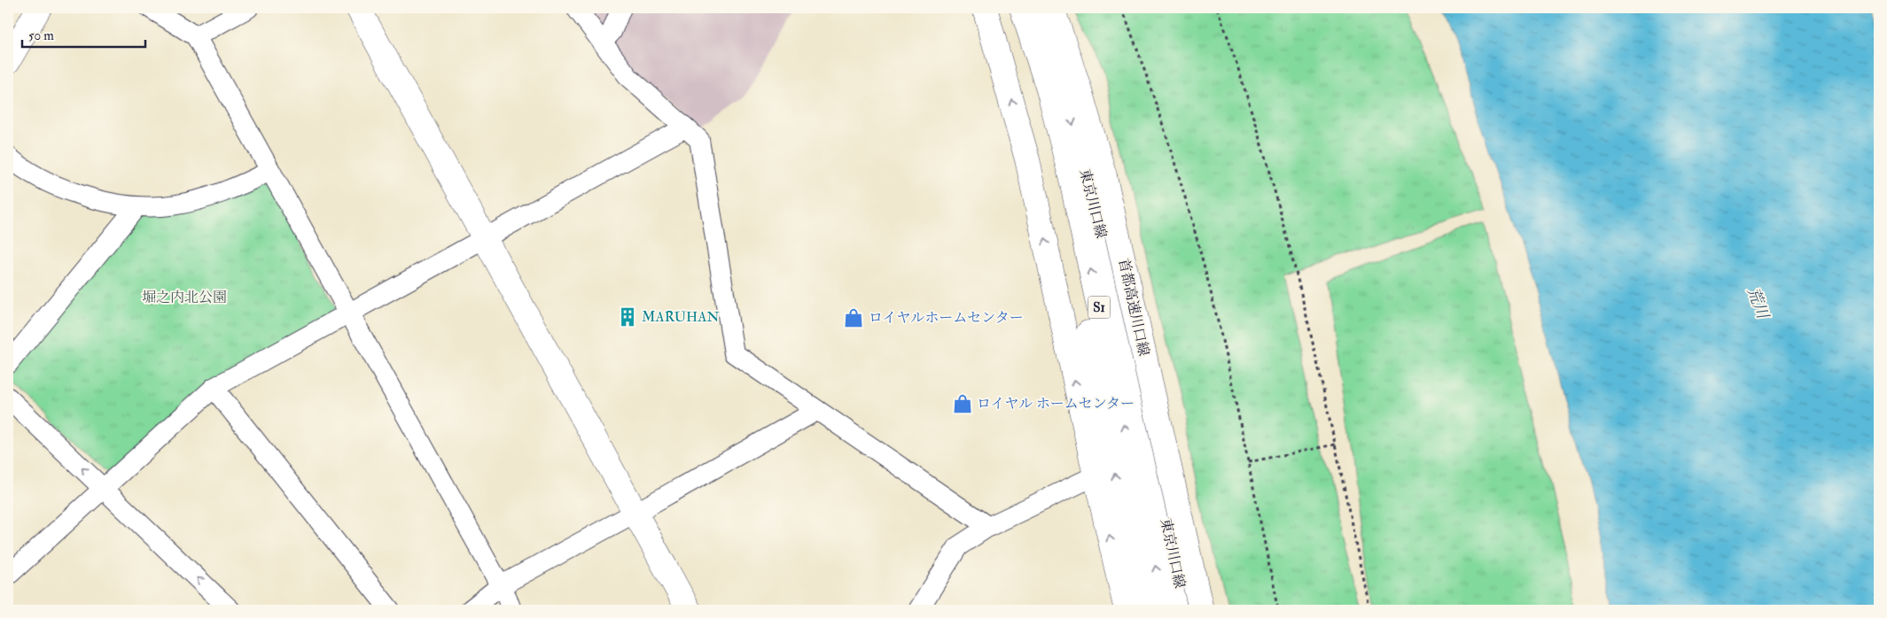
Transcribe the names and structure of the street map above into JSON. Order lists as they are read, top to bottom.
{
  "streets": {
    "main road": ["東京川口線", "S1", "首都高速川口線"]
  },
  "crossings": [
    ["S1", "首都高速川口線"]
  ],
  "water": ["荒川"],
  "parks": ["堀之内北公園"],
  "places": {
    "building": ["MARUHAN"],
    "shop": ["ロイヤルホームセンター", "ロイヤル ホームセンター"]
  },
  "scale_bar": "50 m"
}
